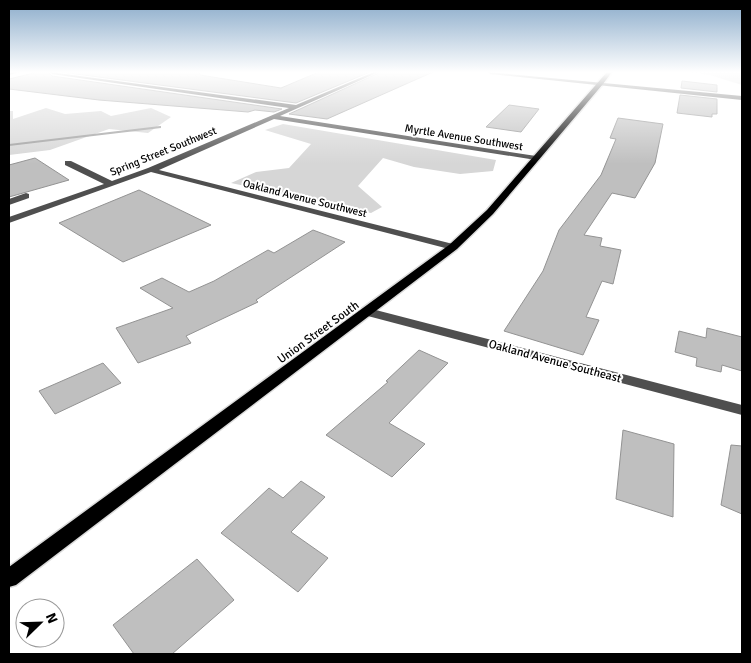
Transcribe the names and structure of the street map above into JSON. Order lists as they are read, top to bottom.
{
  "streets": {
    "main road": ["Union Street South"],
    "street": [
      "Myrtle Avenue Southwest",
      "Spring Street Southwest",
      "Oakland Avenue Southwest",
      "Oakland Avenue Southeast"
    ]
  },
  "crossings": [
    ["Myrtle Avenue Southwest", "Spring Street Southwest"],
    ["Myrtle Avenue Southwest", "Union Street South"],
    ["Spring Street Southwest", "Oakland Avenue Southwest"],
    ["Oakland Avenue Southwest", "Union Street South"],
    ["Union Street South", "Oakland Avenue Southeast"]
  ],
  "north": "top right"
}
